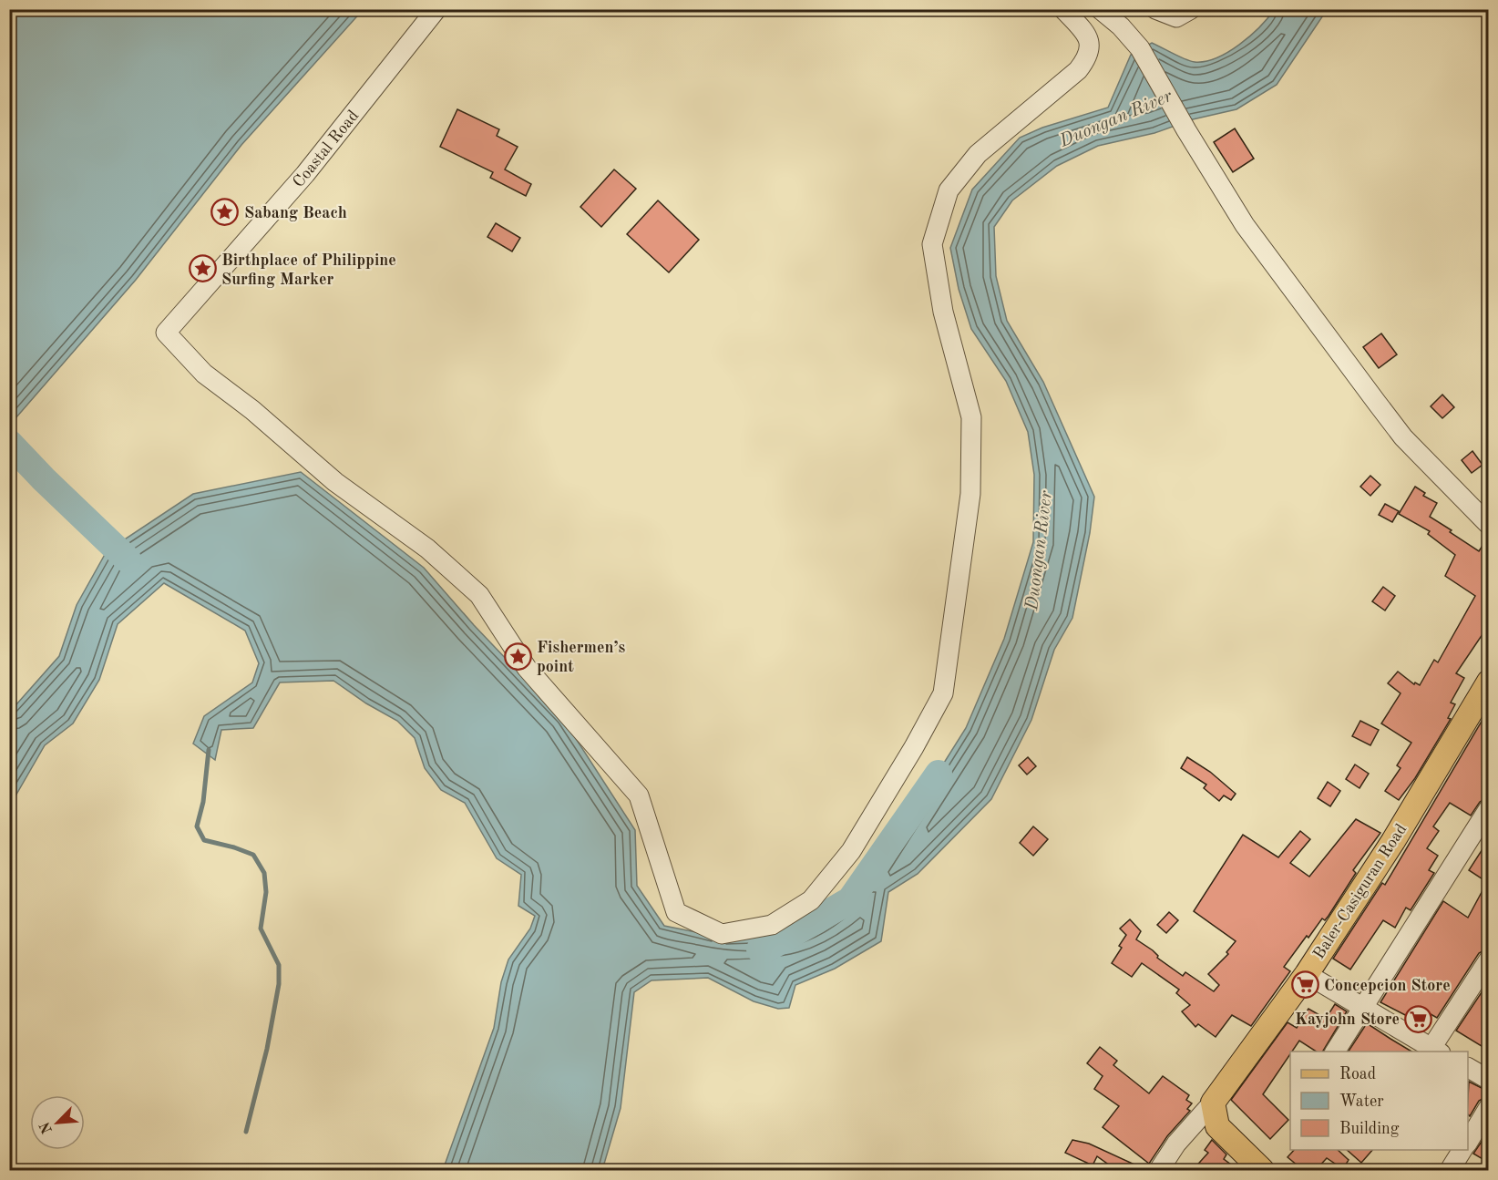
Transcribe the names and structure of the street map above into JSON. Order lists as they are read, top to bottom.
{
  "streets": {
    "main road": ["Baler-Casiguran Road"],
    "street": ["Coastal Road"]
  },
  "water": ["Duongan River"],
  "places": {
    "place": ["Sabang Beach", "Birthplace of Philippine Surfing Marker", "Fishermen’s point"],
    "supermarket": ["Concepcion Store", "Kayjohn Store"]
  },
  "legend": ["Road", "Water", "Building"],
  "north": "bottom left"
}
